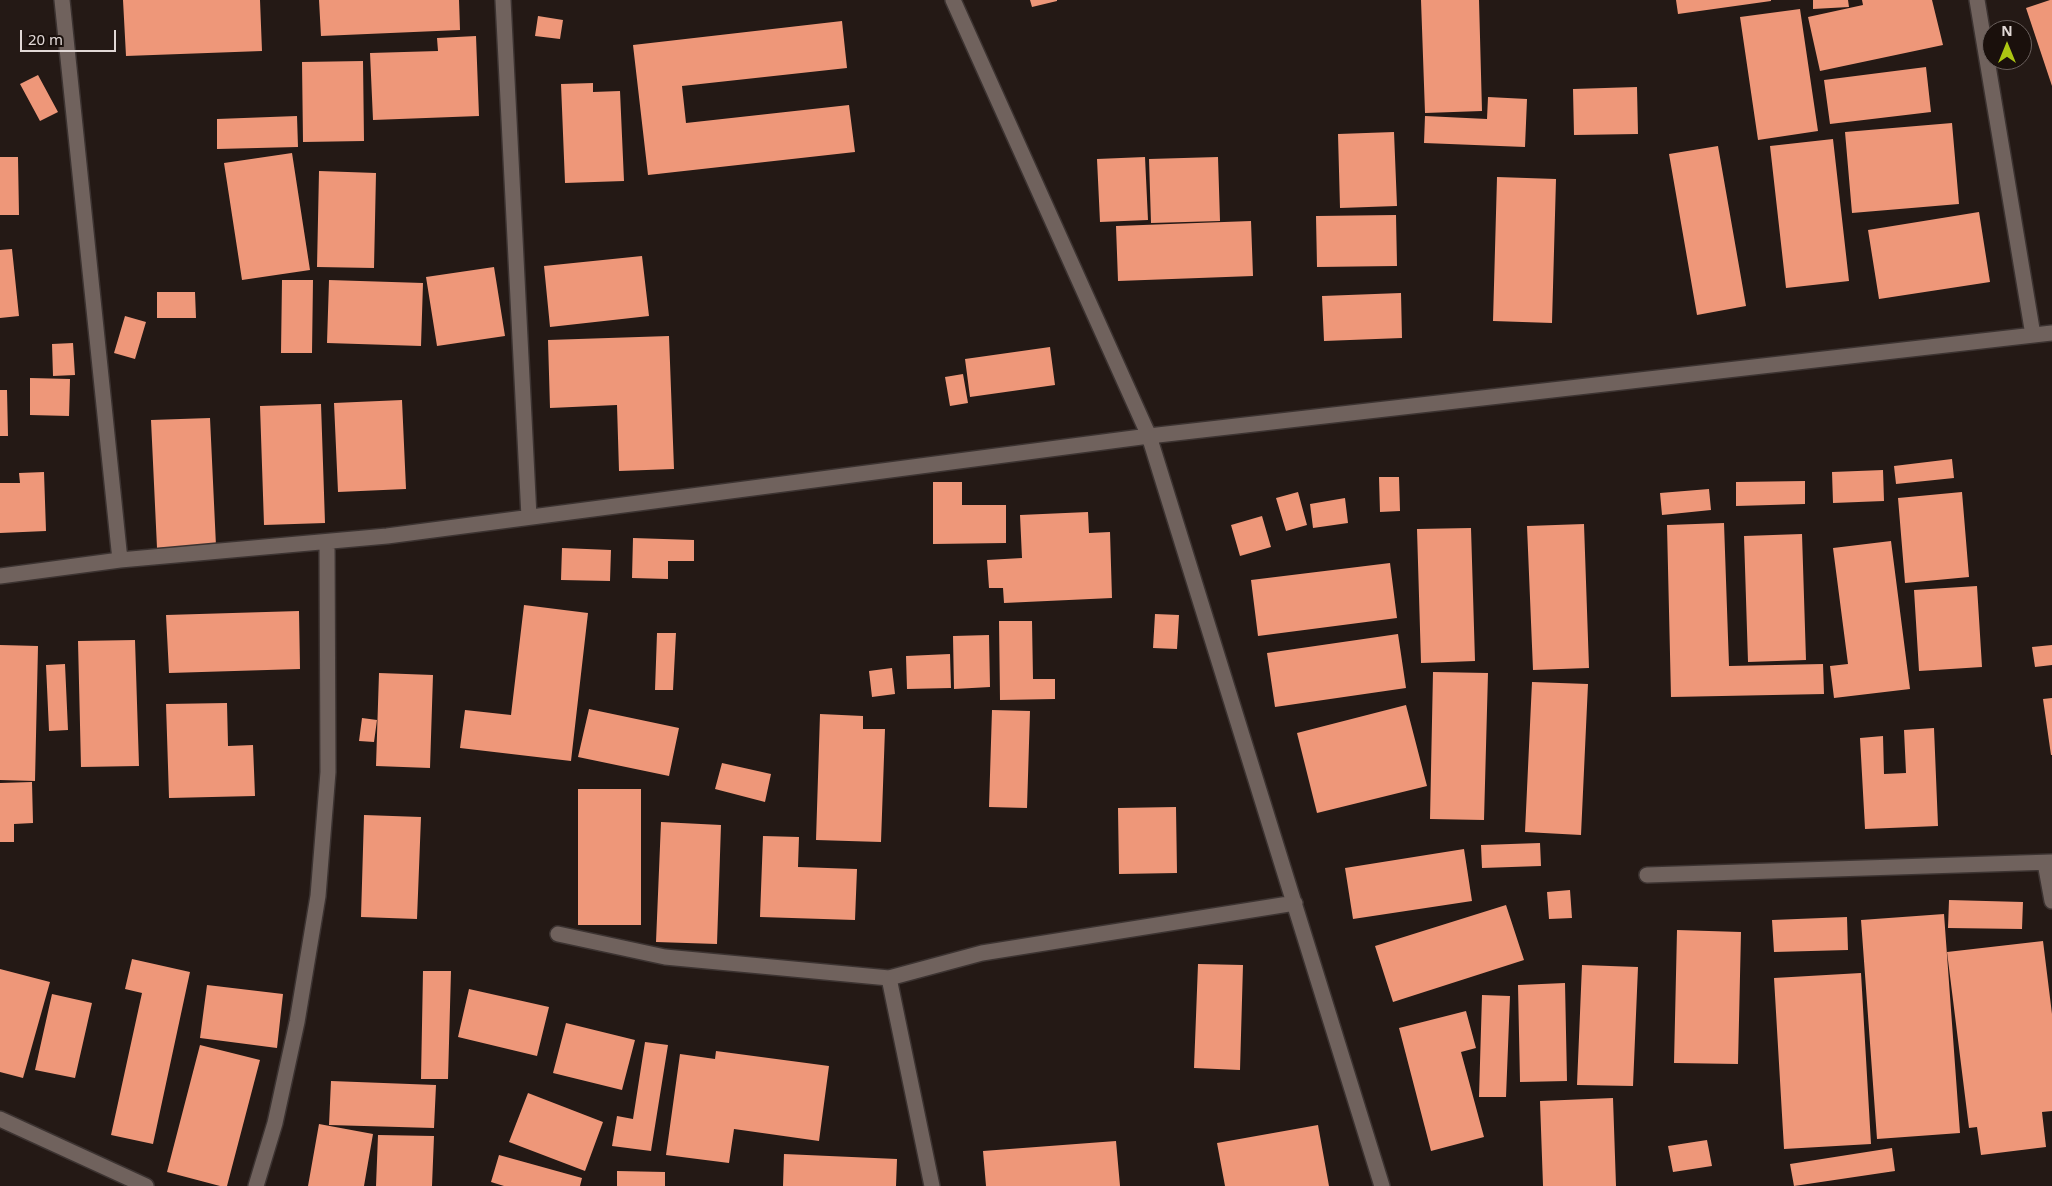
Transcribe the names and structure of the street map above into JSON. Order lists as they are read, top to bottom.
{
  "scale_bar": "20 m",
  "north": "top"
}
